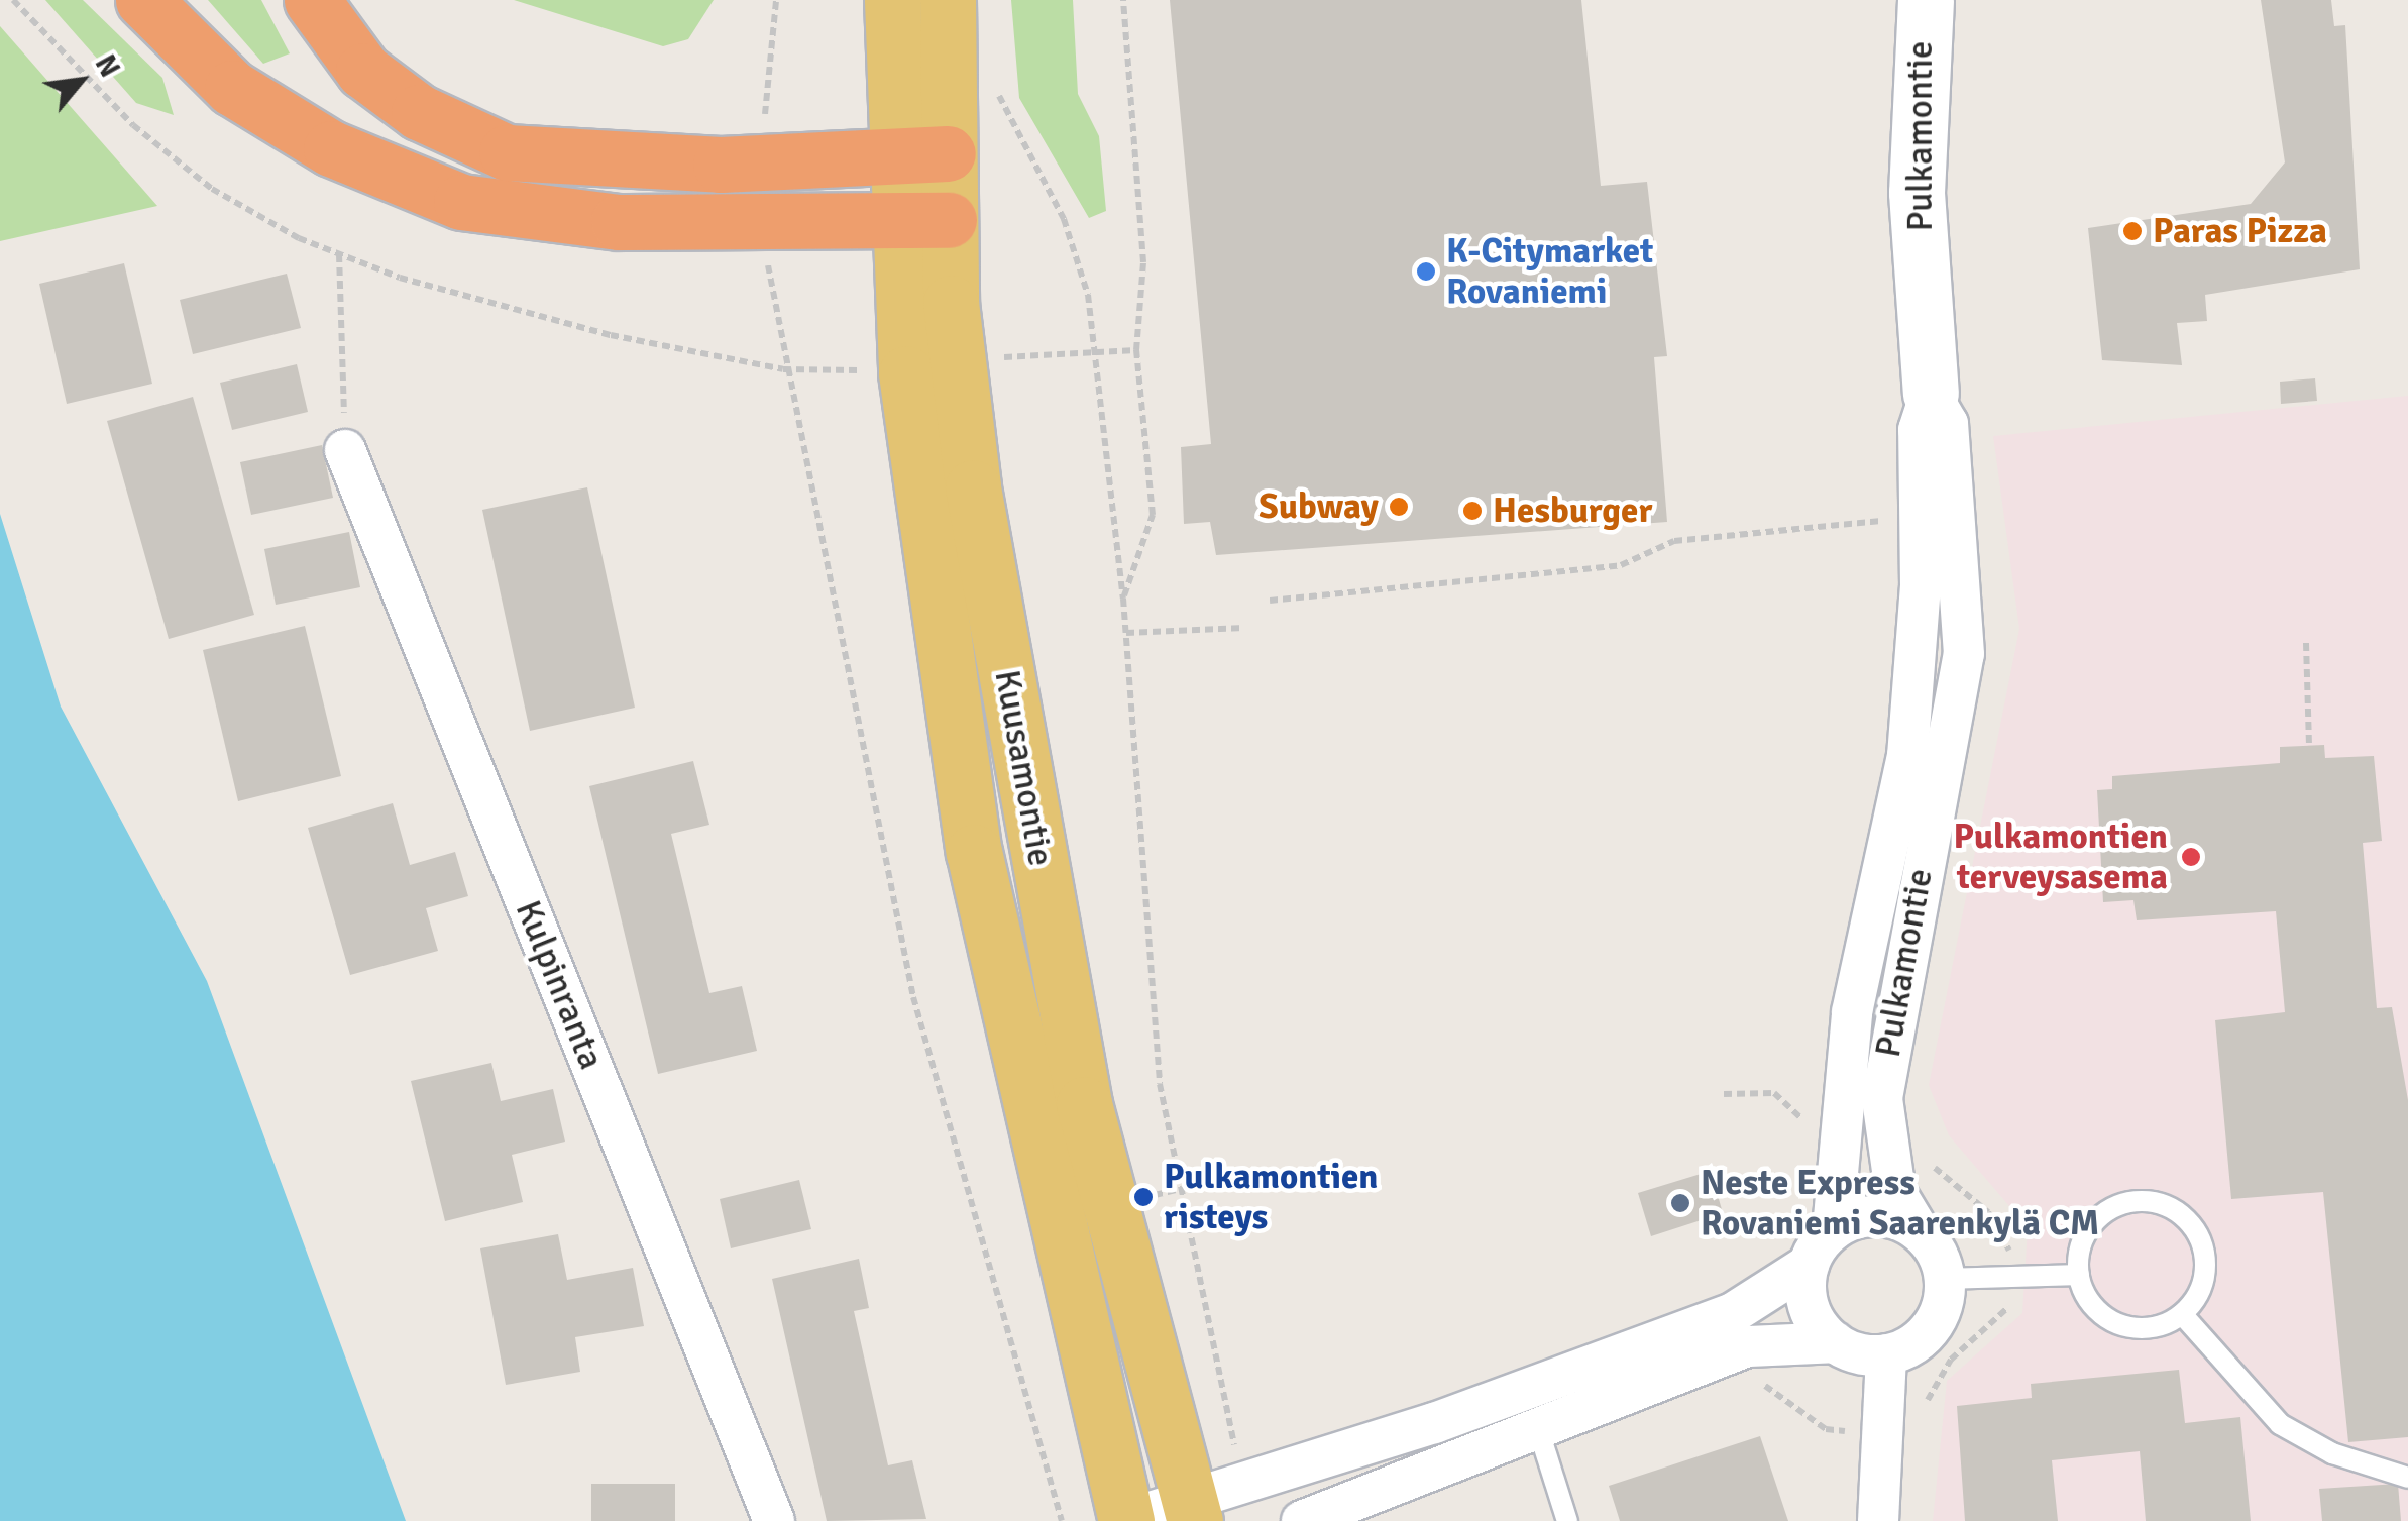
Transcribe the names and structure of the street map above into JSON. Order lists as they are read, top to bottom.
{
  "streets": {
    "main road": ["Kuusamontie"],
    "street": ["Pulkamontie", "Kulpinranta"]
  },
  "places": [
    "Paras Pizza",
    "K-Citymarket Rovaniemi",
    "Subway",
    "Hesburger",
    "Pulkamontien terveysasema",
    "Pulkamontien risteys",
    "Neste Express Rovaniemi Saarenkylä CM"
  ],
  "north": "top right"
}
